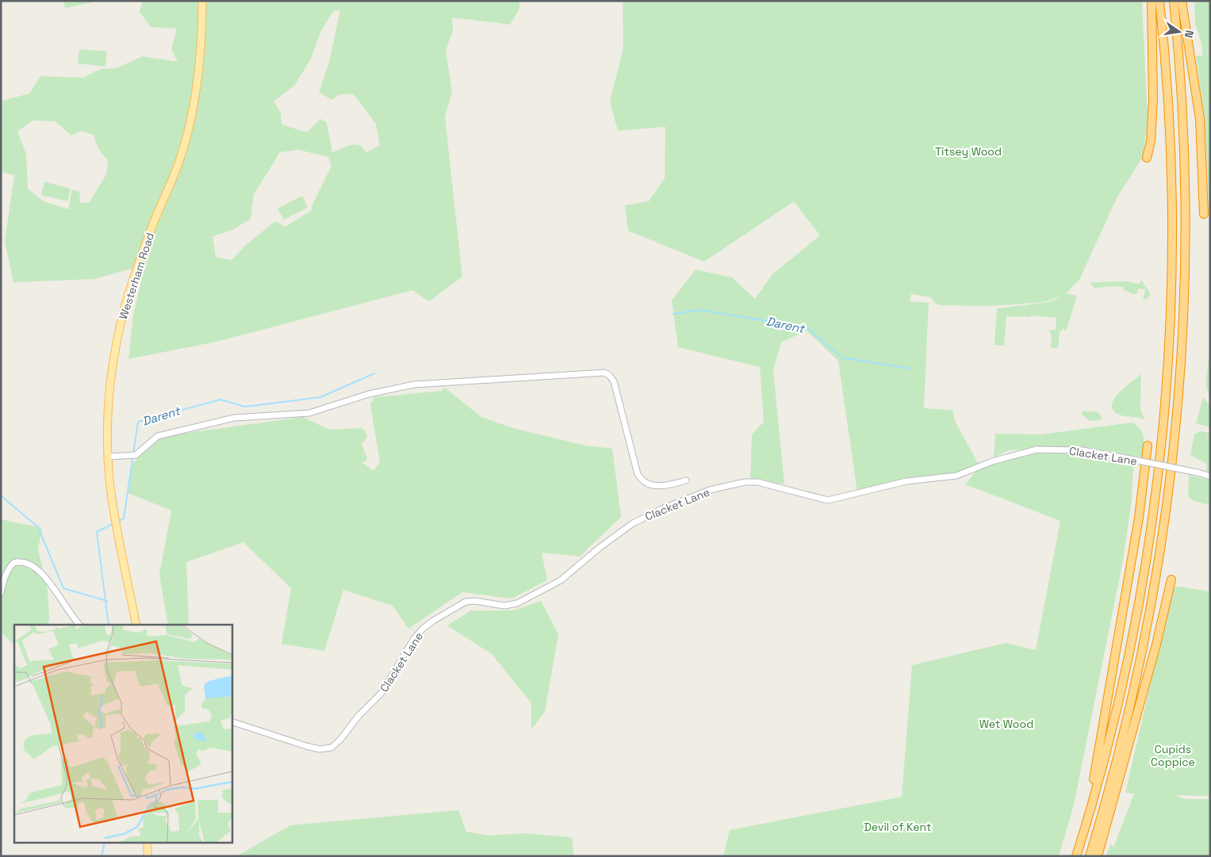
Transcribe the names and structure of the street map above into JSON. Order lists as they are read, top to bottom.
{
  "streets": {
    "main road": ["Westerham Road"],
    "street": ["Clacket Lane"]
  },
  "water": ["Darent"],
  "parks": [
    "Titsey Wood",
    "Wet Wood",
    "Cupids Coppice",
    "Devil of Kent"
  ],
  "north": "right"
}
